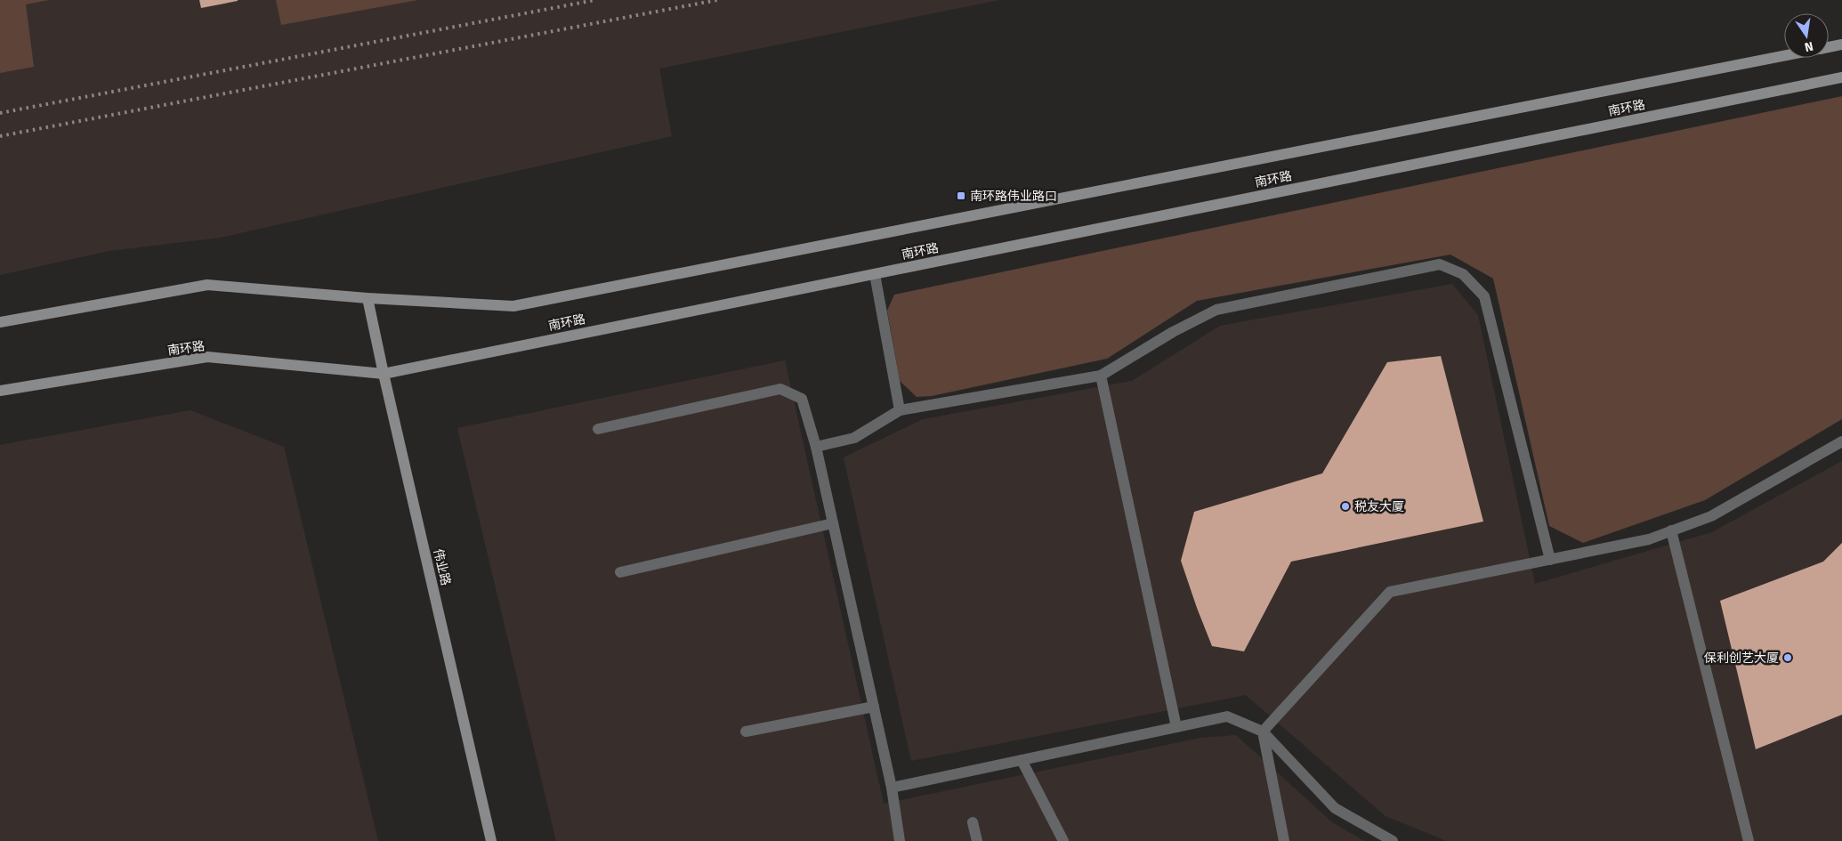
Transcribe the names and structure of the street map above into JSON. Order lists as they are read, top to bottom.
{
  "streets": {
    "main road": ["南环路", "伟业路"]
  },
  "crossings": [
    ["南环路", "伟业路"]
  ],
  "places": {
    "transit": ["南环路伟业路口"],
    "other": ["税友大厦", "保利创艺大厦"]
  },
  "north": "bottom"
}
